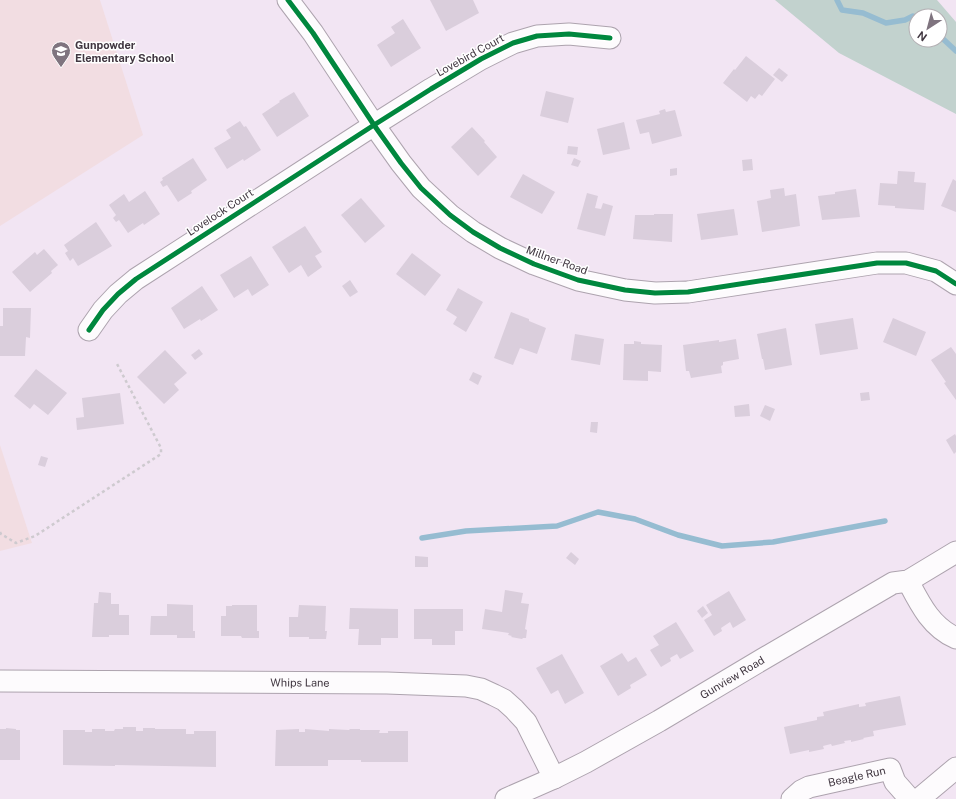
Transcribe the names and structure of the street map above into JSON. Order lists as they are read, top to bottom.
{
  "streets": {
    "street": [
      "Lovebird Court",
      "Lovelock Court",
      "Millner Road",
      "Gunview Road",
      "Whips Lane",
      "Beagle Run"
    ]
  },
  "crossings": [
    ["Lovebird Court", "Lovelock Court"],
    ["Lovebird Court", "Millner Road"],
    ["Lovelock Court", "Millner Road"],
    ["Gunview Road", "Whips Lane"]
  ],
  "places": {
    "school or university": ["Gunpowder Elementary School"]
  },
  "north": "bottom left"
}
